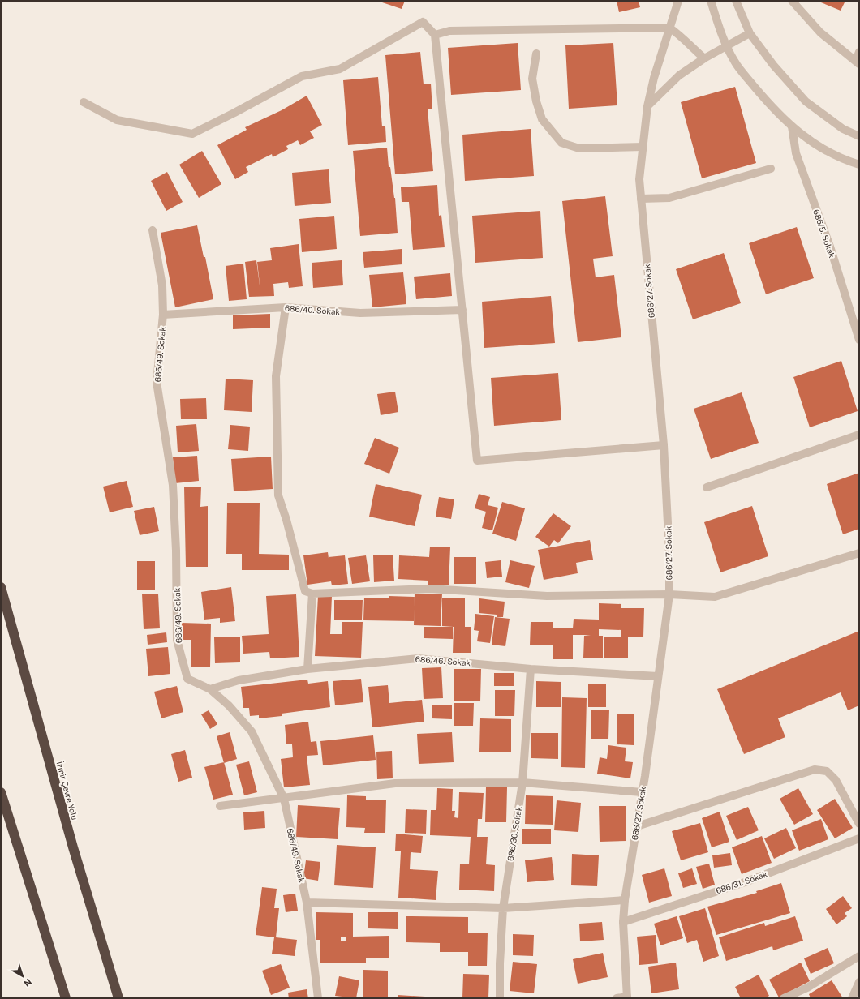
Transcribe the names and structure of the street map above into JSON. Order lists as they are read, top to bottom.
{
  "streets": {
    "highway": ["İzmir Çevre Yolu"],
    "street": [
      "686/5. Sokak",
      "686/27. Sokak",
      "686/40. Sokak",
      "686/49. Sokak",
      "686/46. Sokak",
      "686/30. Sokak",
      "686/31. Sokak"
    ]
  },
  "crossings": [
    ["686/27. Sokak", "686/46. Sokak"],
    ["686/27. Sokak", "686/31. Sokak"],
    ["686/40. Sokak", "686/49. Sokak"],
    ["686/49. Sokak", "686/46. Sokak"],
    ["686/46. Sokak", "686/30. Sokak"]
  ],
  "north": "bottom right"
}
